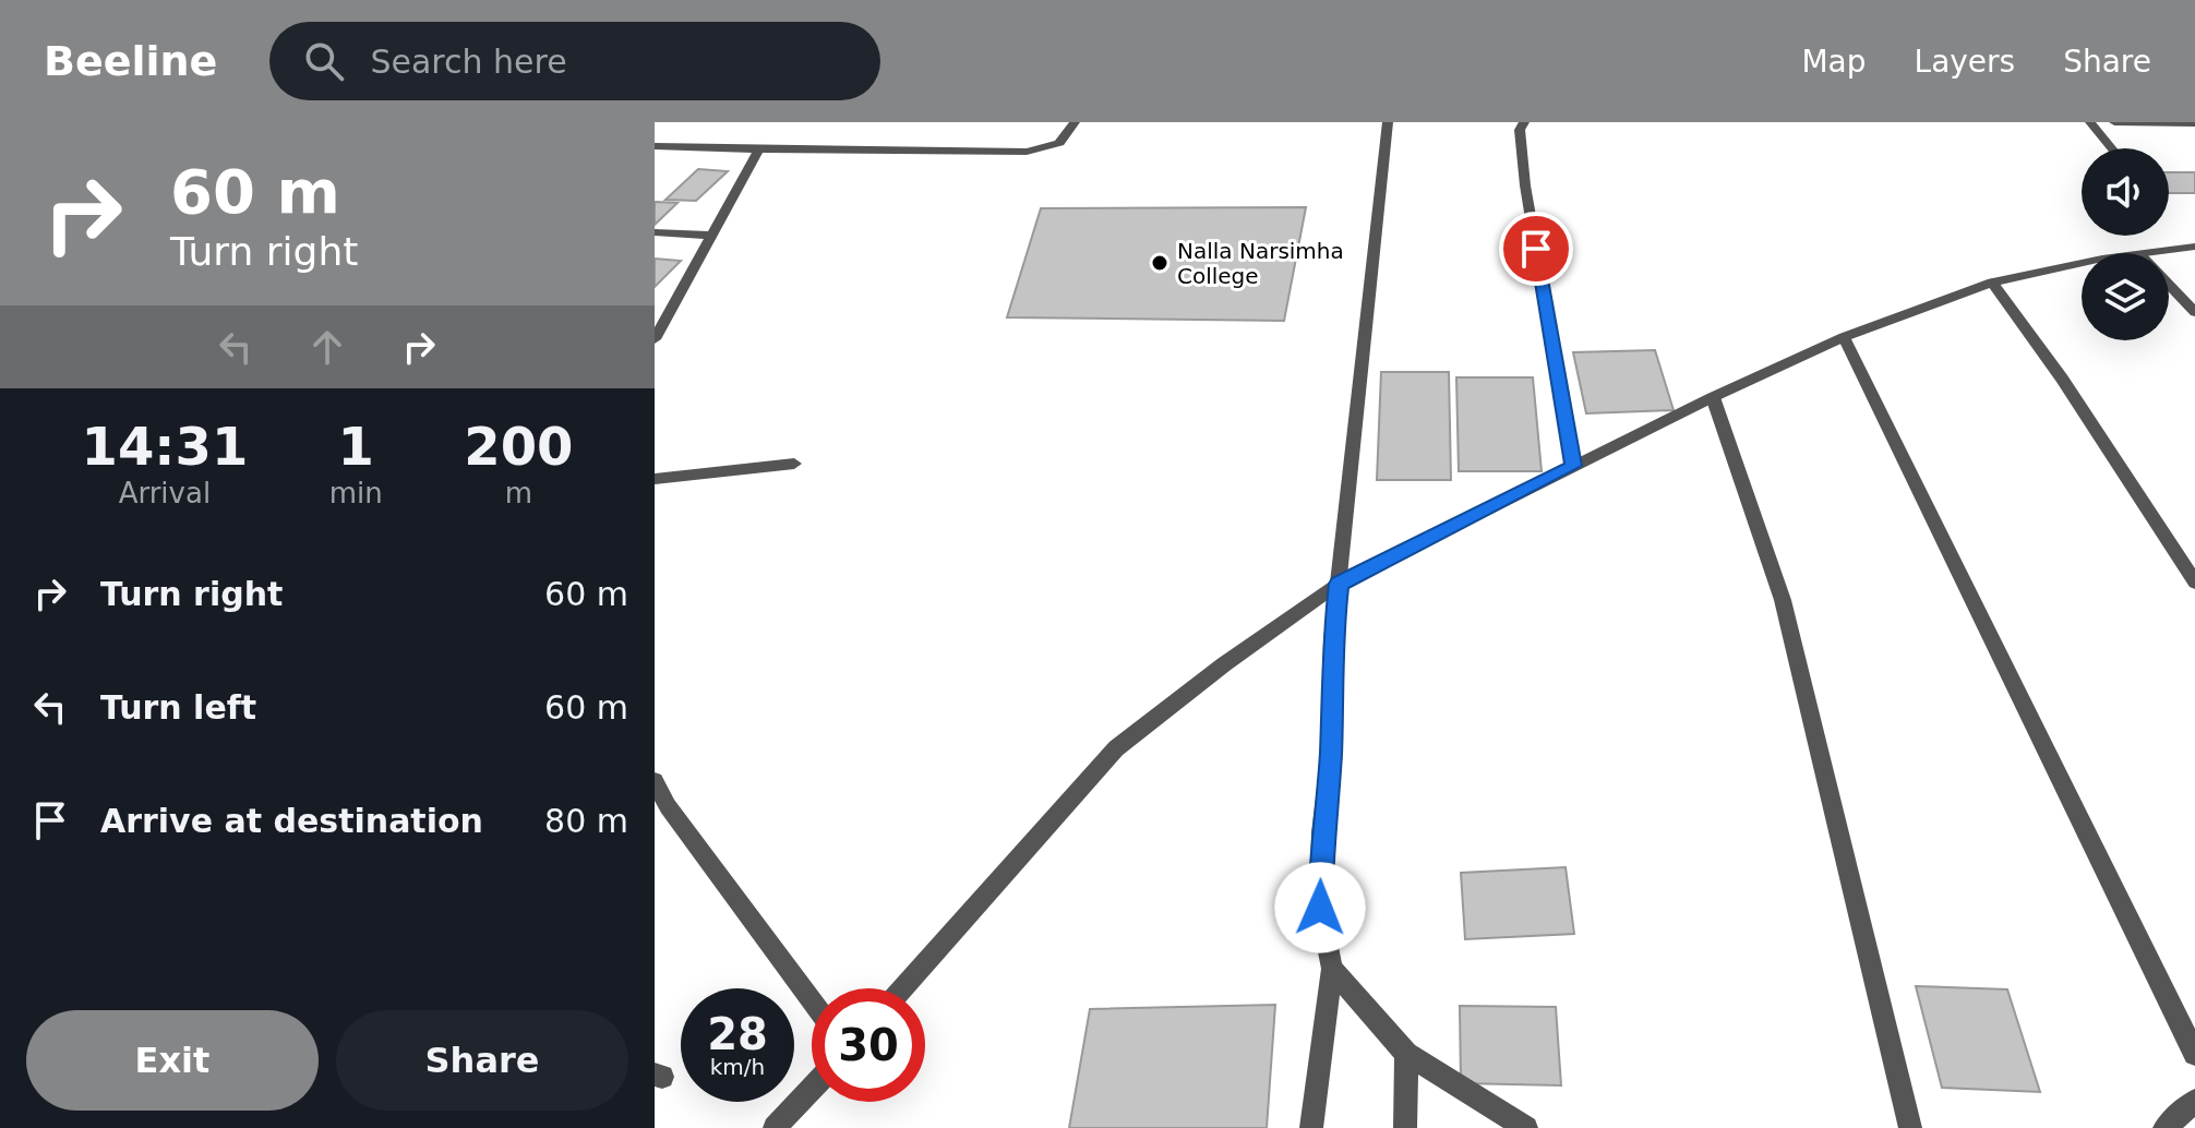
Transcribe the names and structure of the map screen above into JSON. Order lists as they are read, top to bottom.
{
  "places": ["Nalla Narsimha College"],
  "page": {
    "header": "Beeline",
    "search": "Search here",
    "nav": ["Map", "Layers", "Share"],
    "turn": ["60 m", "Turn right"],
    "eta": [
      "14:31",
      "Arrival",
      "1",
      "min",
      "200",
      "m"
    ],
    "list": [
      {
        "name": "Turn right",
        "value": "60 m"
      },
      {
        "name": "Turn left",
        "value": "60 m"
      },
      {
        "name": "Arrive at destination",
        "value": "80 m"
      }
    ],
    "speed": "28 km/h",
    "limit": "30",
    "buttons": ["Exit", "Share"]
  }
}
